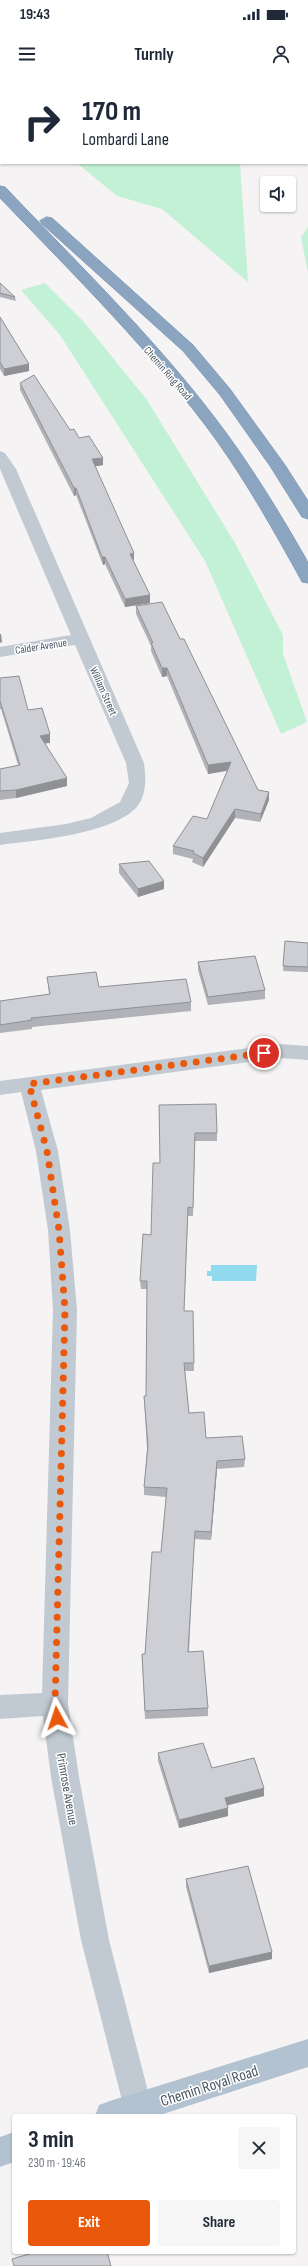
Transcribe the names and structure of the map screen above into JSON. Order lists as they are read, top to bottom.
{
  "streets": {
    "highway": ["Chemin Ring Road"],
    "main road": ["Chemin Royal Road"],
    "street": ["Calder Avenue", "William Street", "Primrose Avenue"]
  },
  "crossings": [
    ["Calder Avenue", "William Street"],
    ["Primrose Avenue", "Chemin Royal Road"]
  ],
  "page": {
    "status": "19:43",
    "header": "Turnly",
    "turn": ["170 m", "Lombardi Lane"],
    "heading": ["3 min", "230 m · 19:46"],
    "buttons": ["Exit", "Share"]
  }
}
